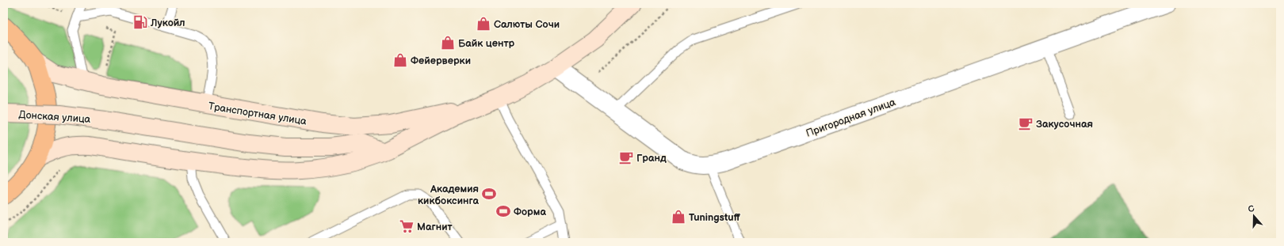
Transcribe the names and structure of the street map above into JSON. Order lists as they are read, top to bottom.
{
  "streets": {
    "main road": ["Транспортная улица", "Донская улица"],
    "street": ["Пригородная улица"]
  },
  "crossings": [
    ["Транспортная улица", "Донская улица"],
    ["Транспортная улица", "Пригородная улица"]
  ],
  "places": {
    "fuel station": ["Лукойл"],
    "shop": [
      "Салюты Сочи",
      "Байк центр",
      "Фейерверки",
      "Tuningstuff"
    ],
    "cafe": ["Закусочная", "Гранд"],
    "sports": ["Академия кикбоксинга", "Форма"],
    "supermarket": ["Магнит"]
  },
  "north": "top"
}
